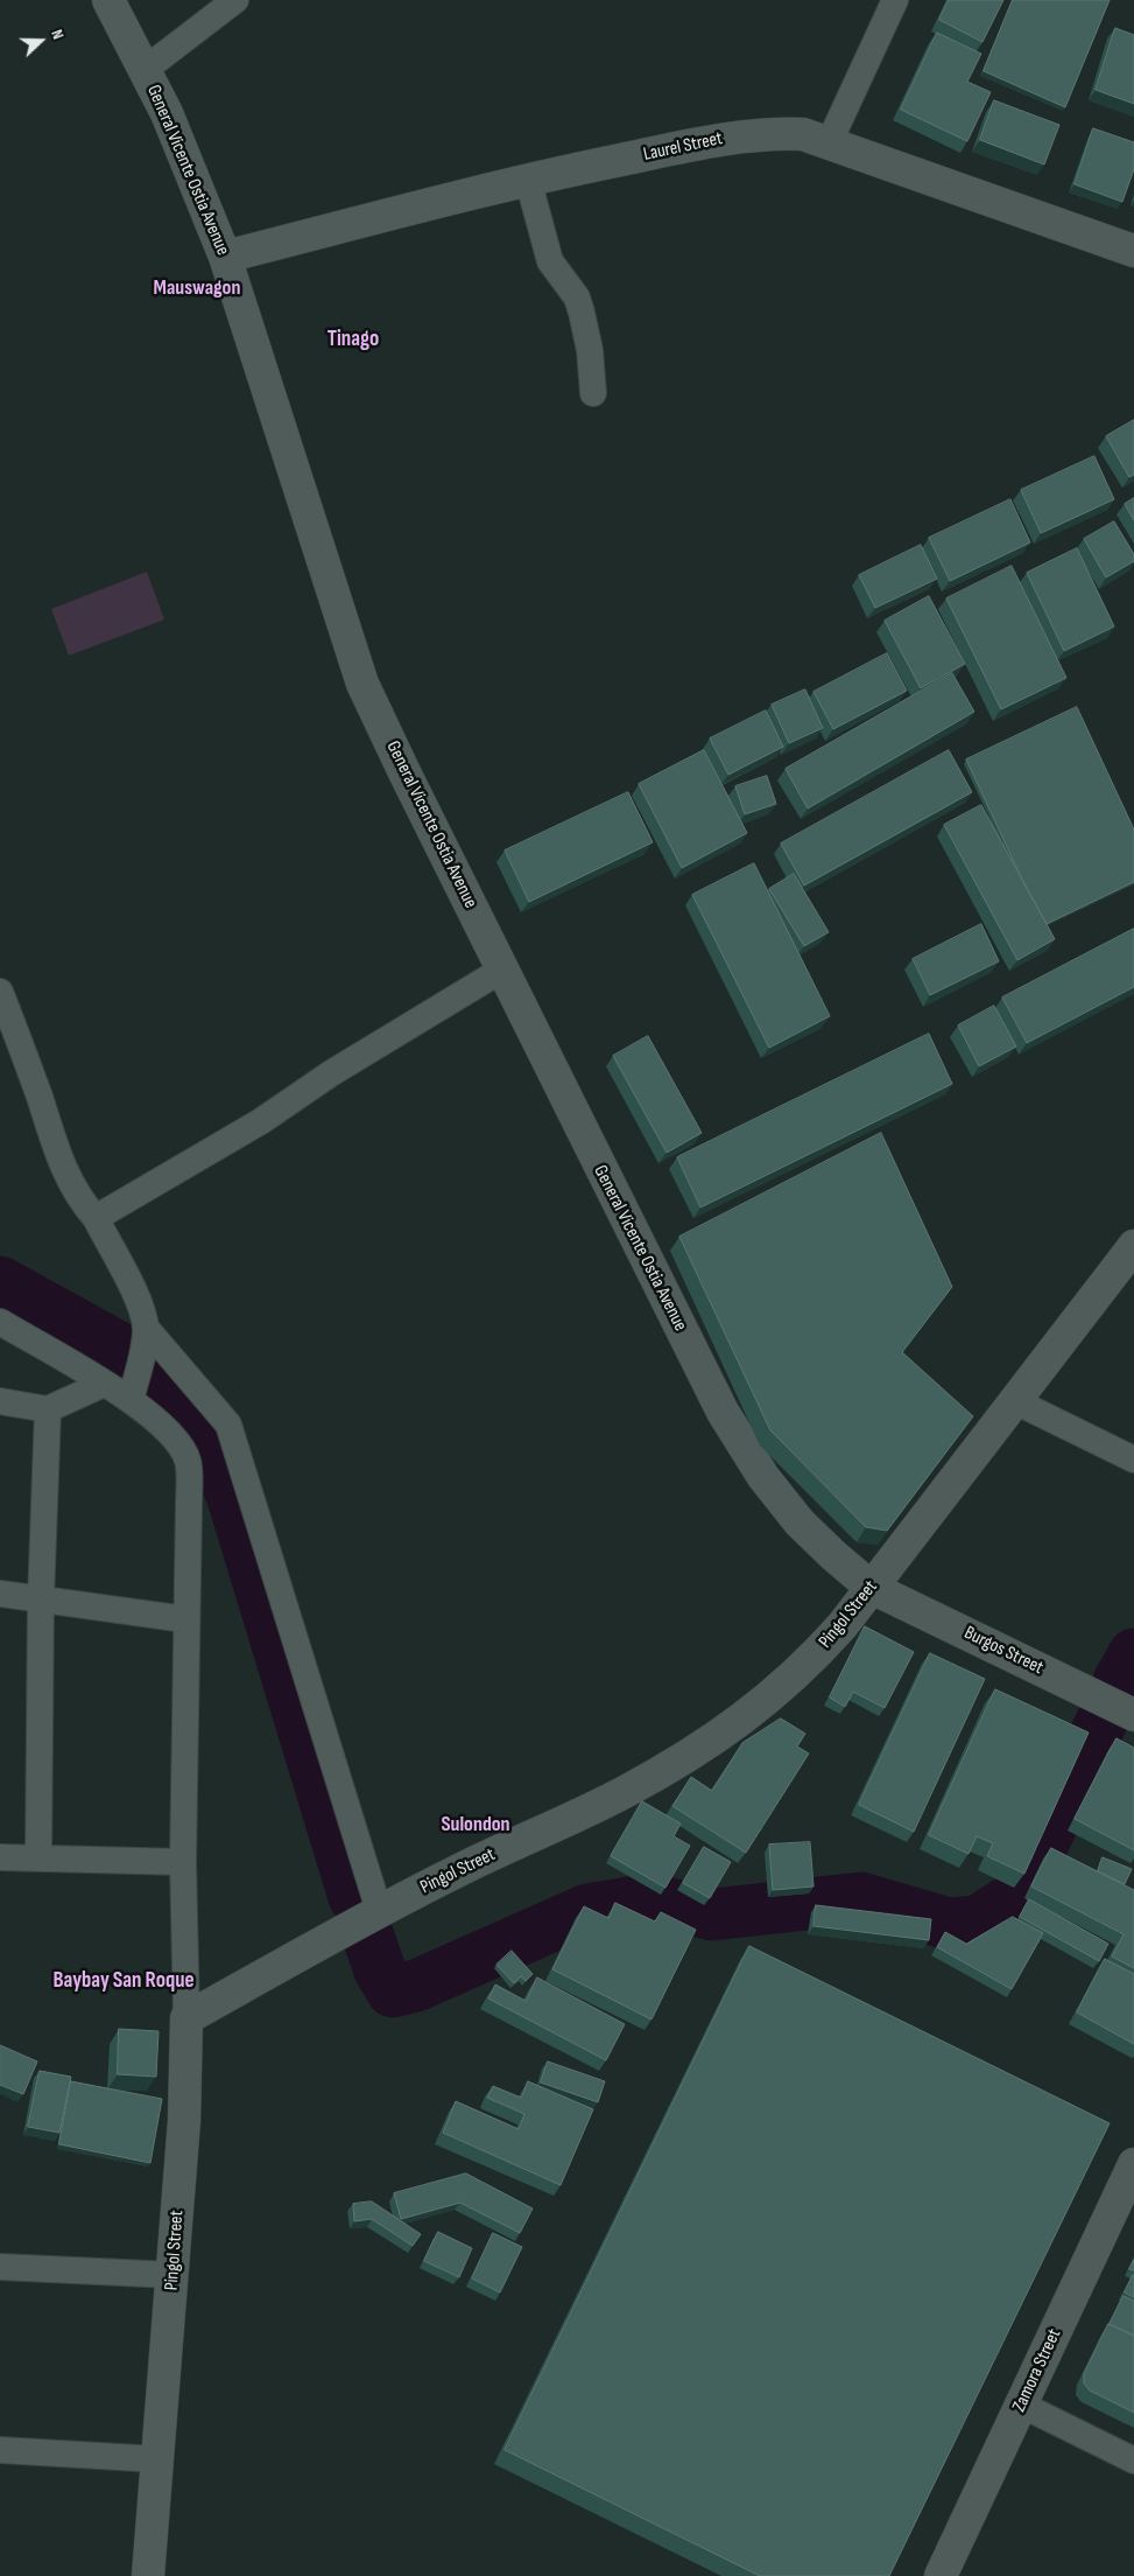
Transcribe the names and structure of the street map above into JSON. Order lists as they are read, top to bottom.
{
  "streets": {
    "street": [
      "Laurel Street",
      "General Vicente Ostia Avenue",
      "Pingol Street",
      "Burgos Street",
      "Zamora Street"
    ]
  },
  "crossings": [
    ["Laurel Street", "General Vicente Ostia Avenue"],
    ["General Vicente Ostia Avenue", "Pingol Street"],
    ["General Vicente Ostia Avenue", "Burgos Street"],
    ["Pingol Street", "Burgos Street"]
  ],
  "districts": [
    "Mauswagon",
    "Tinago",
    "Sulondon",
    "Baybay San Roque"
  ],
  "north": "right"
}
